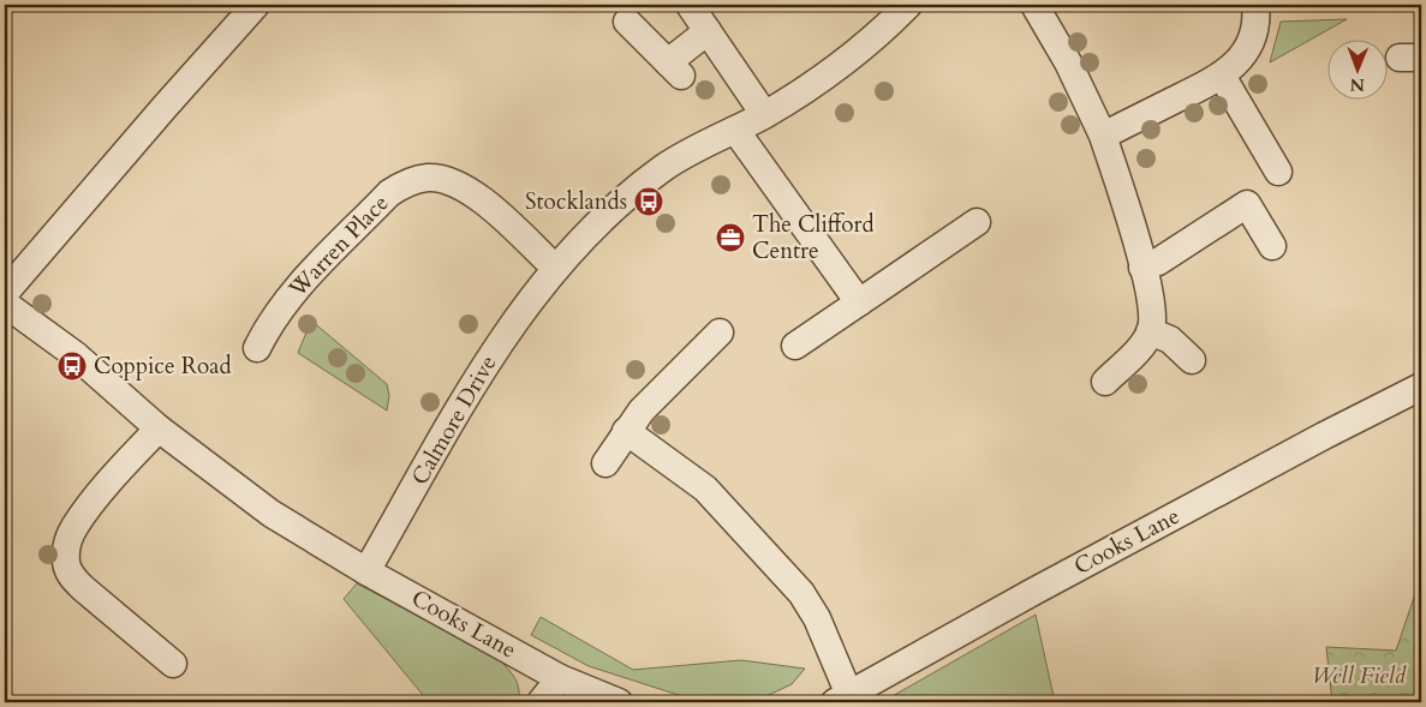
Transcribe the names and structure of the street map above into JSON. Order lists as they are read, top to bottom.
{
  "streets": {
    "street": ["Warren Place", "Calmore Drive", "Cooks Lane"]
  },
  "crossings": [
    ["Warren Place", "Calmore Drive"],
    ["Calmore Drive", "Cooks Lane"]
  ],
  "parks": ["Well Field"],
  "places": {
    "bus stop": ["Stocklands", "Coppice Road"],
    "office": ["The Clifford Centre"]
  },
  "north": "bottom"
}
